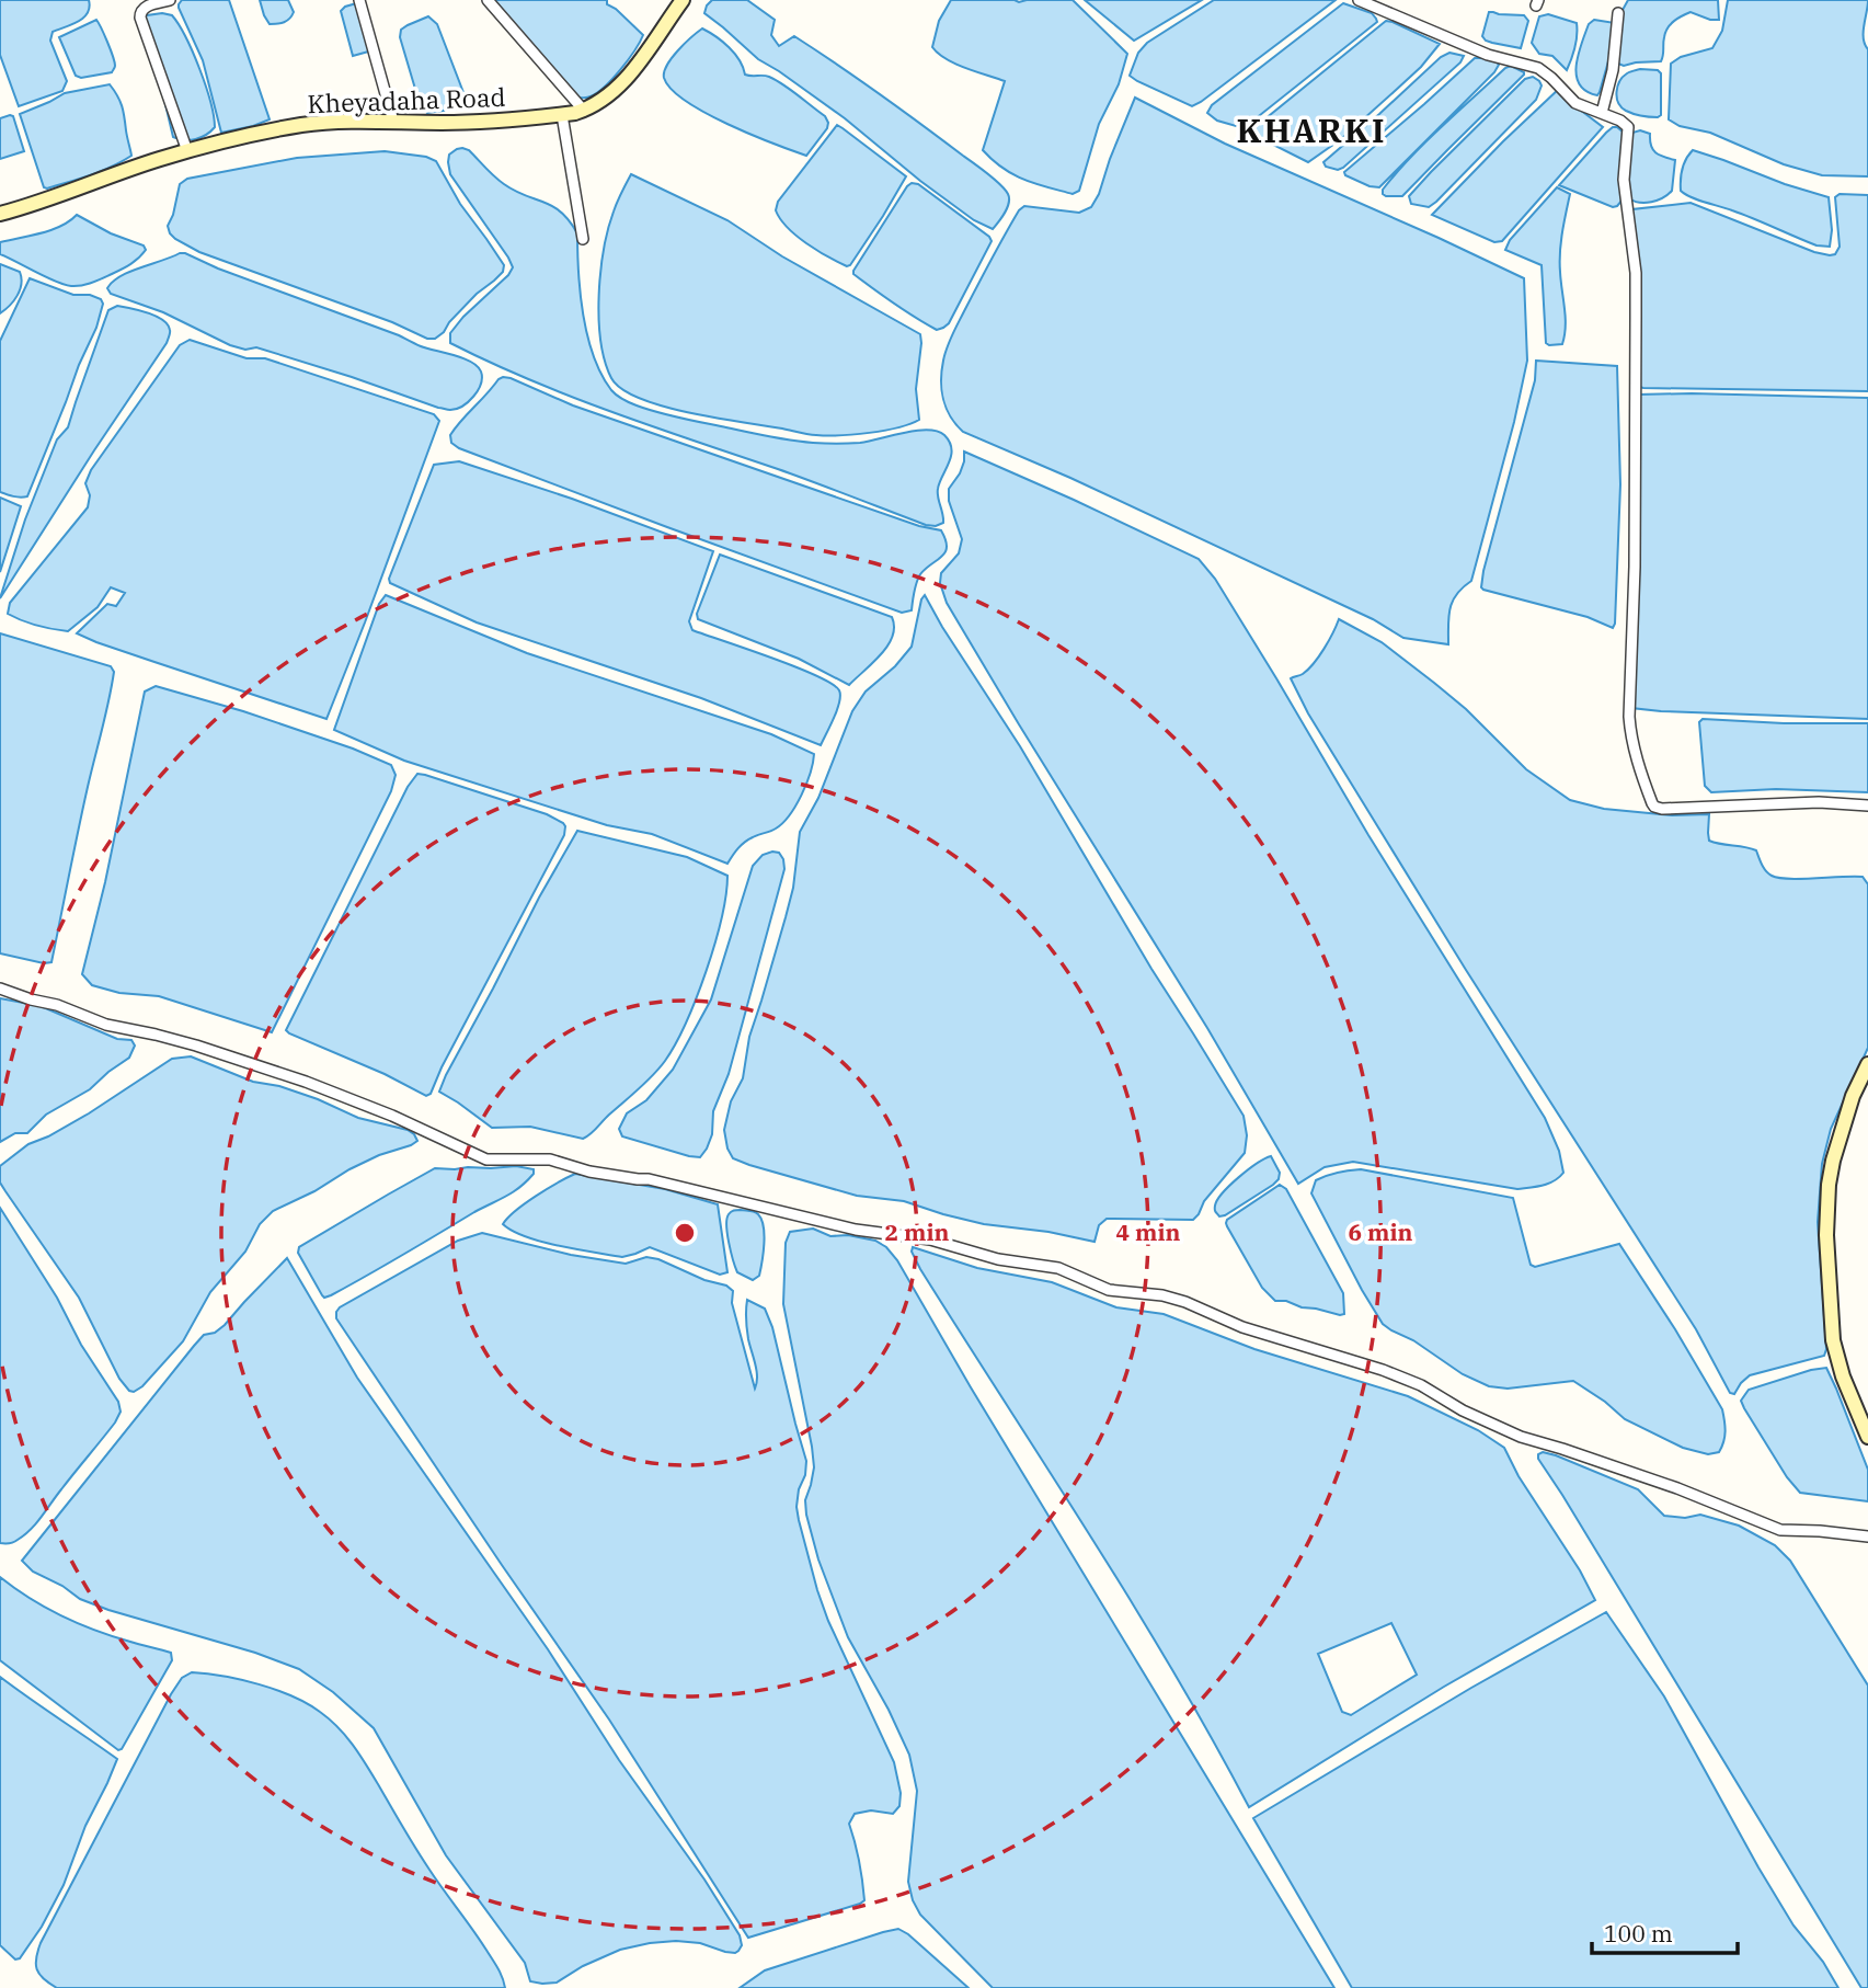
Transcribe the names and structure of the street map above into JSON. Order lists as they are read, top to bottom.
{
  "streets": {
    "main road": ["Kheyadaha Road"]
  },
  "districts": ["KHARKI"],
  "scale_bar": "100 m",
  "rings": ["2 min", "4 min", "6 min"]
}
